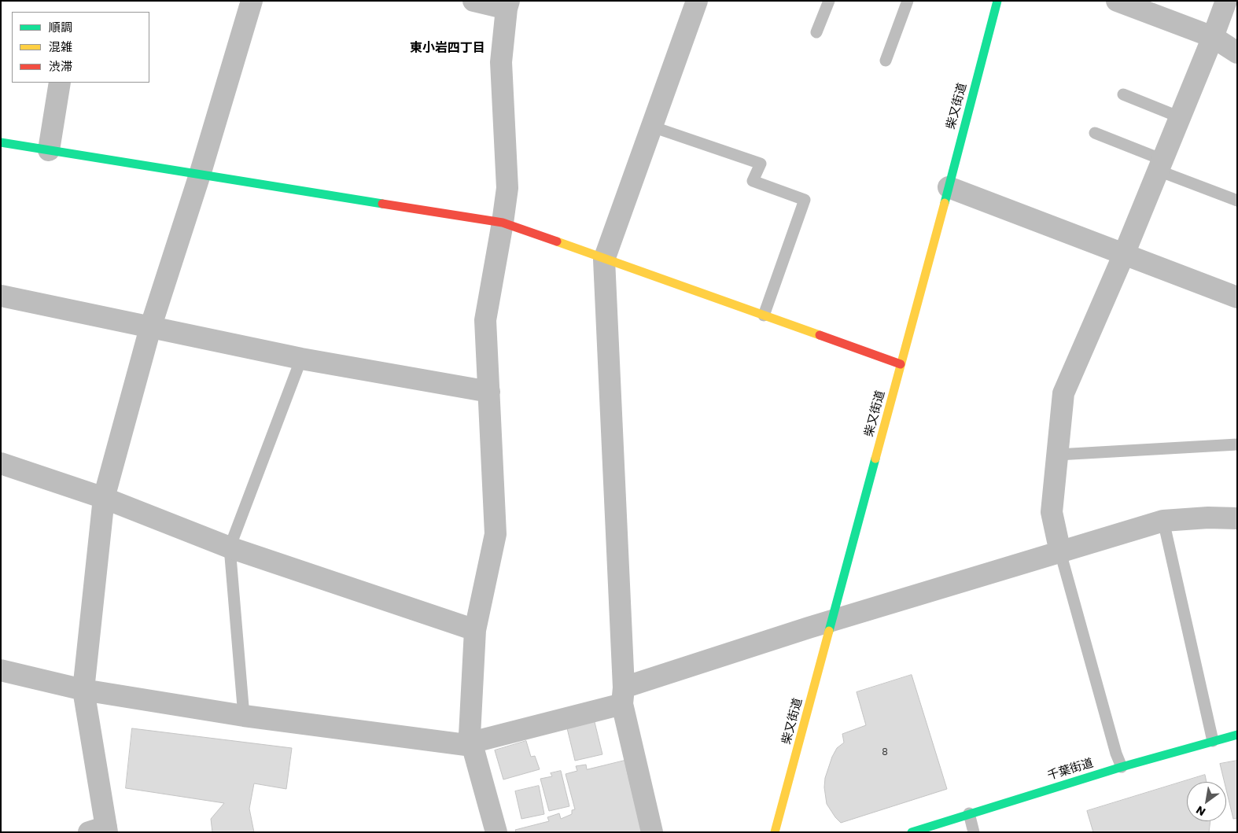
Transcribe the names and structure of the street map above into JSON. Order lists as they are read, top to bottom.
{
  "streets": {
    "main road": ["柴又街道", "千葉街道"]
  },
  "districts": ["東小岩四丁目"],
  "house_numbers": ["8"],
  "legend": ["順調", "混雑", "渋滞"],
  "north": "bottom left"
}
